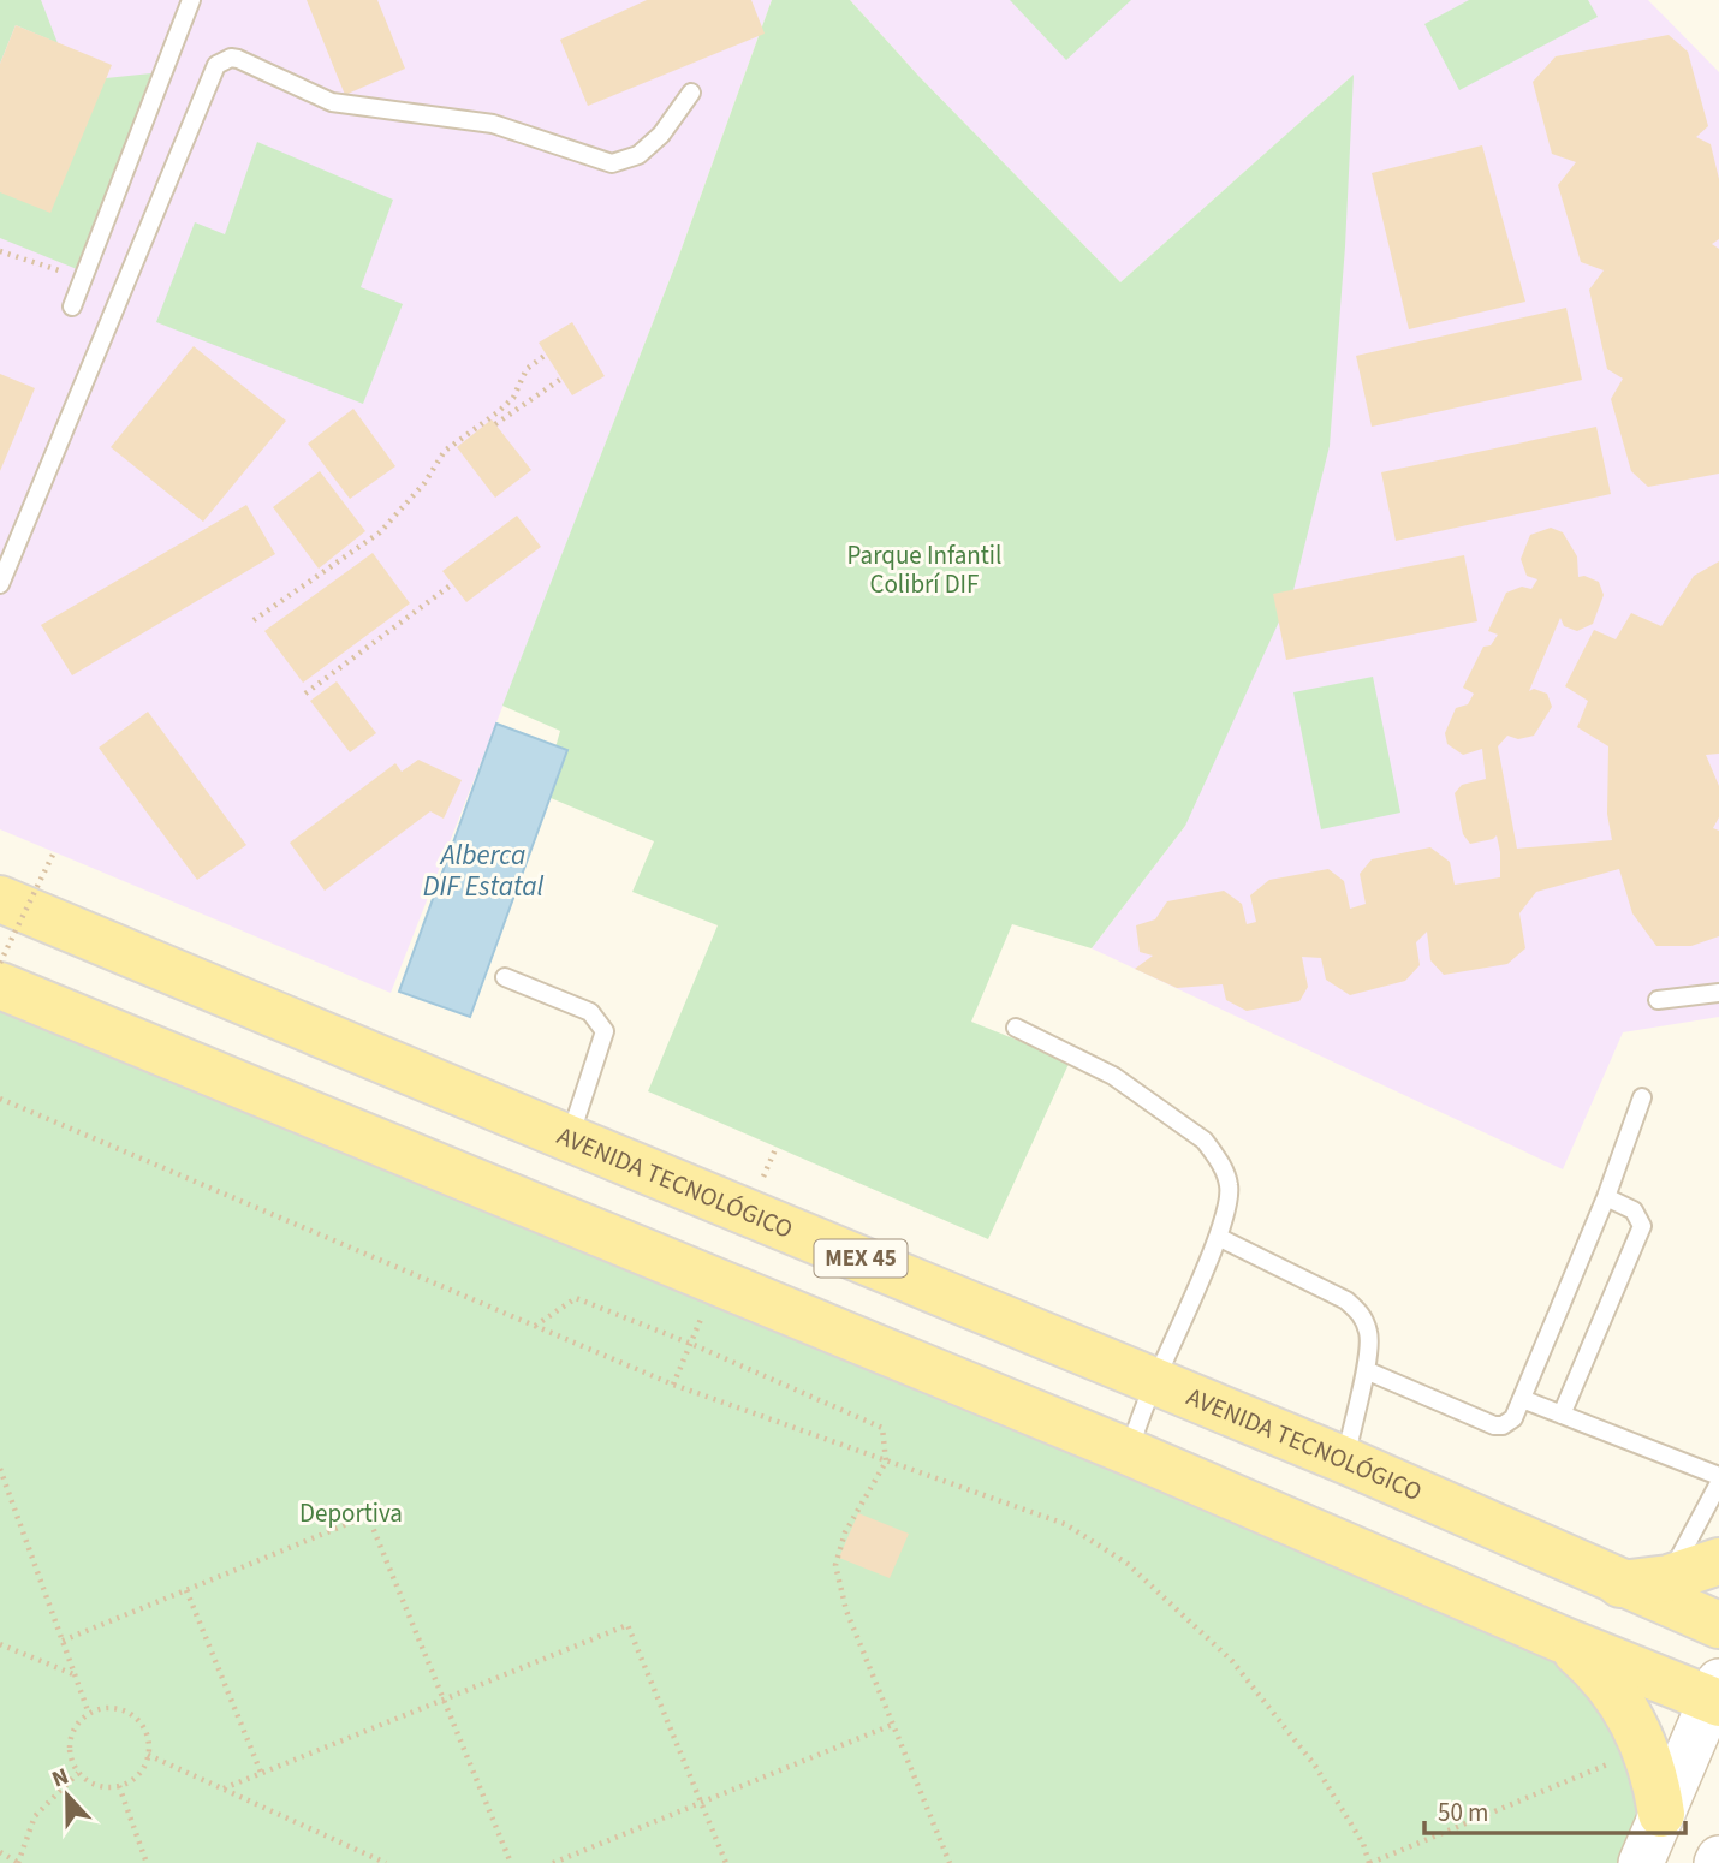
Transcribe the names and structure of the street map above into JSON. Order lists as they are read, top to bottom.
{
  "streets": {
    "main road": ["AVENIDA TECNOLÓGICO", "MEX 45"]
  },
  "water": ["Alberca DIF Estatal"],
  "parks": ["Parque Infantil Colibrí DIF", "Deportiva"],
  "scale_bar": "50 m",
  "north": "top"
}
